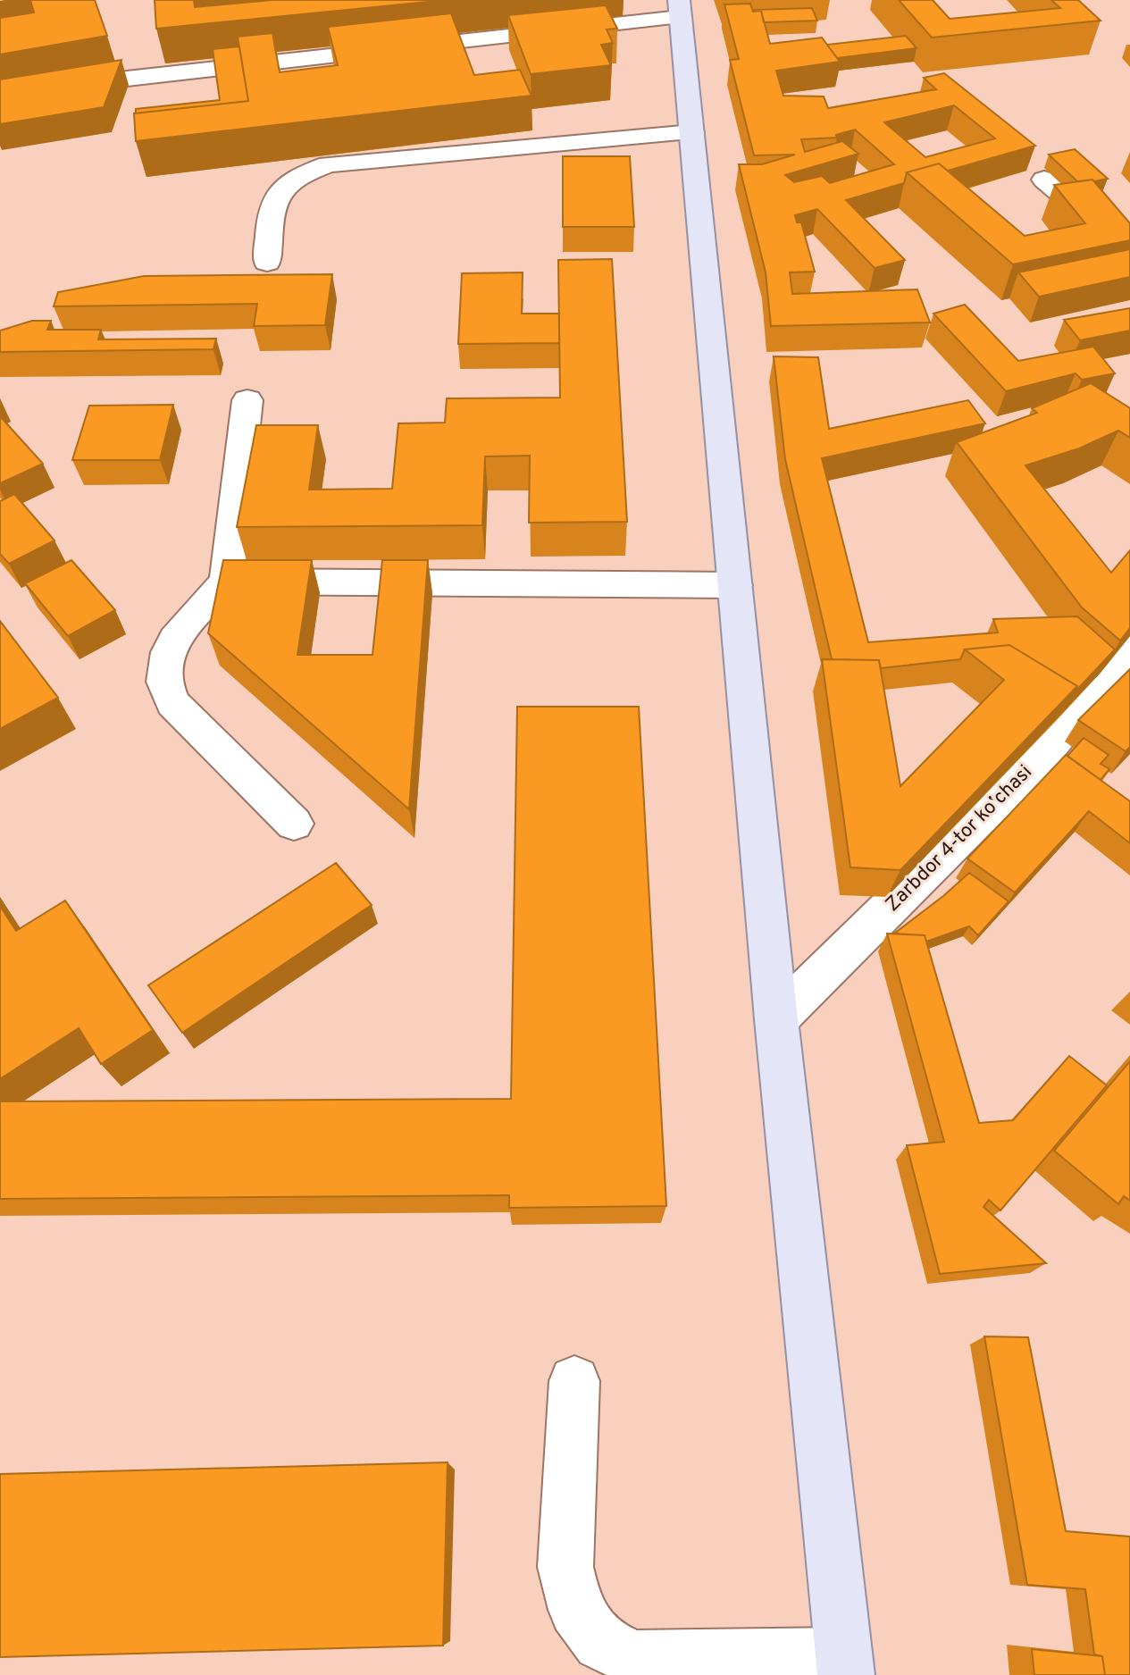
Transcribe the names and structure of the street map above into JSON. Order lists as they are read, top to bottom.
{
  "streets": {
    "street": ["Zarbdor 4-tor koʼchasi"]
  }
}
